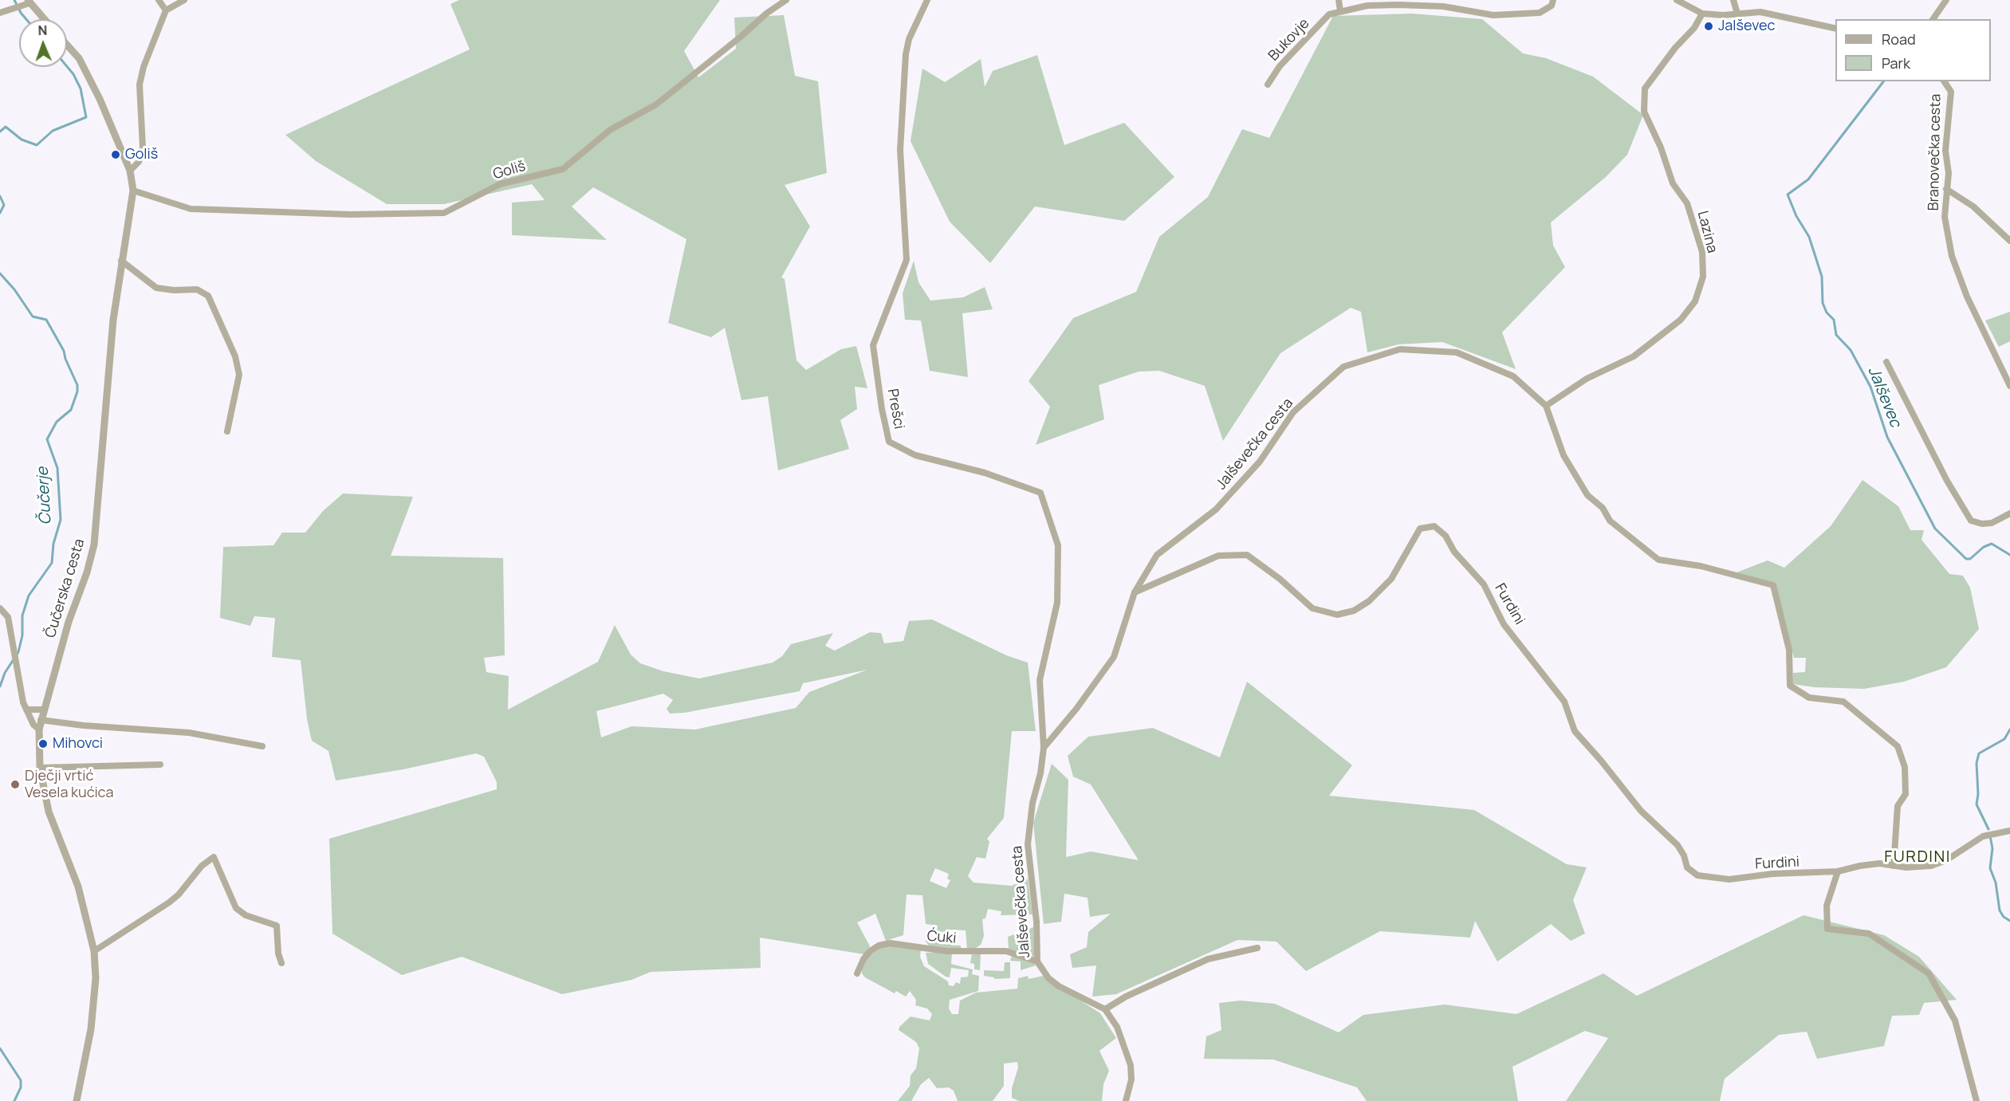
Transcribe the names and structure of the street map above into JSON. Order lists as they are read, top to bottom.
{
  "streets": {
    "street": [
      "Bukovje",
      "Branovečka cesta",
      "Goliš",
      "Lazina",
      "Prešci",
      "Jalševečka cesta",
      "Čučerska cesta",
      "Furdini",
      "Ćuki"
    ]
  },
  "crossings": [
    ["Goliš", "Čučerska cesta"],
    ["Lazina", "Jalševečka cesta"],
    ["Prešci", "Jalševečka cesta"],
    ["Jalševečka cesta", "Furdini"],
    ["Jalševečka cesta", "Ćuki"]
  ],
  "districts": ["FURDINI"],
  "water": ["Jalševec", "Čučerje"],
  "places": [
    "Jalševec",
    "Goliš",
    "Mihovci",
    "Dječji vrtić Vesela kućica"
  ],
  "legend": ["Road", "Park"],
  "north": "top"
}
